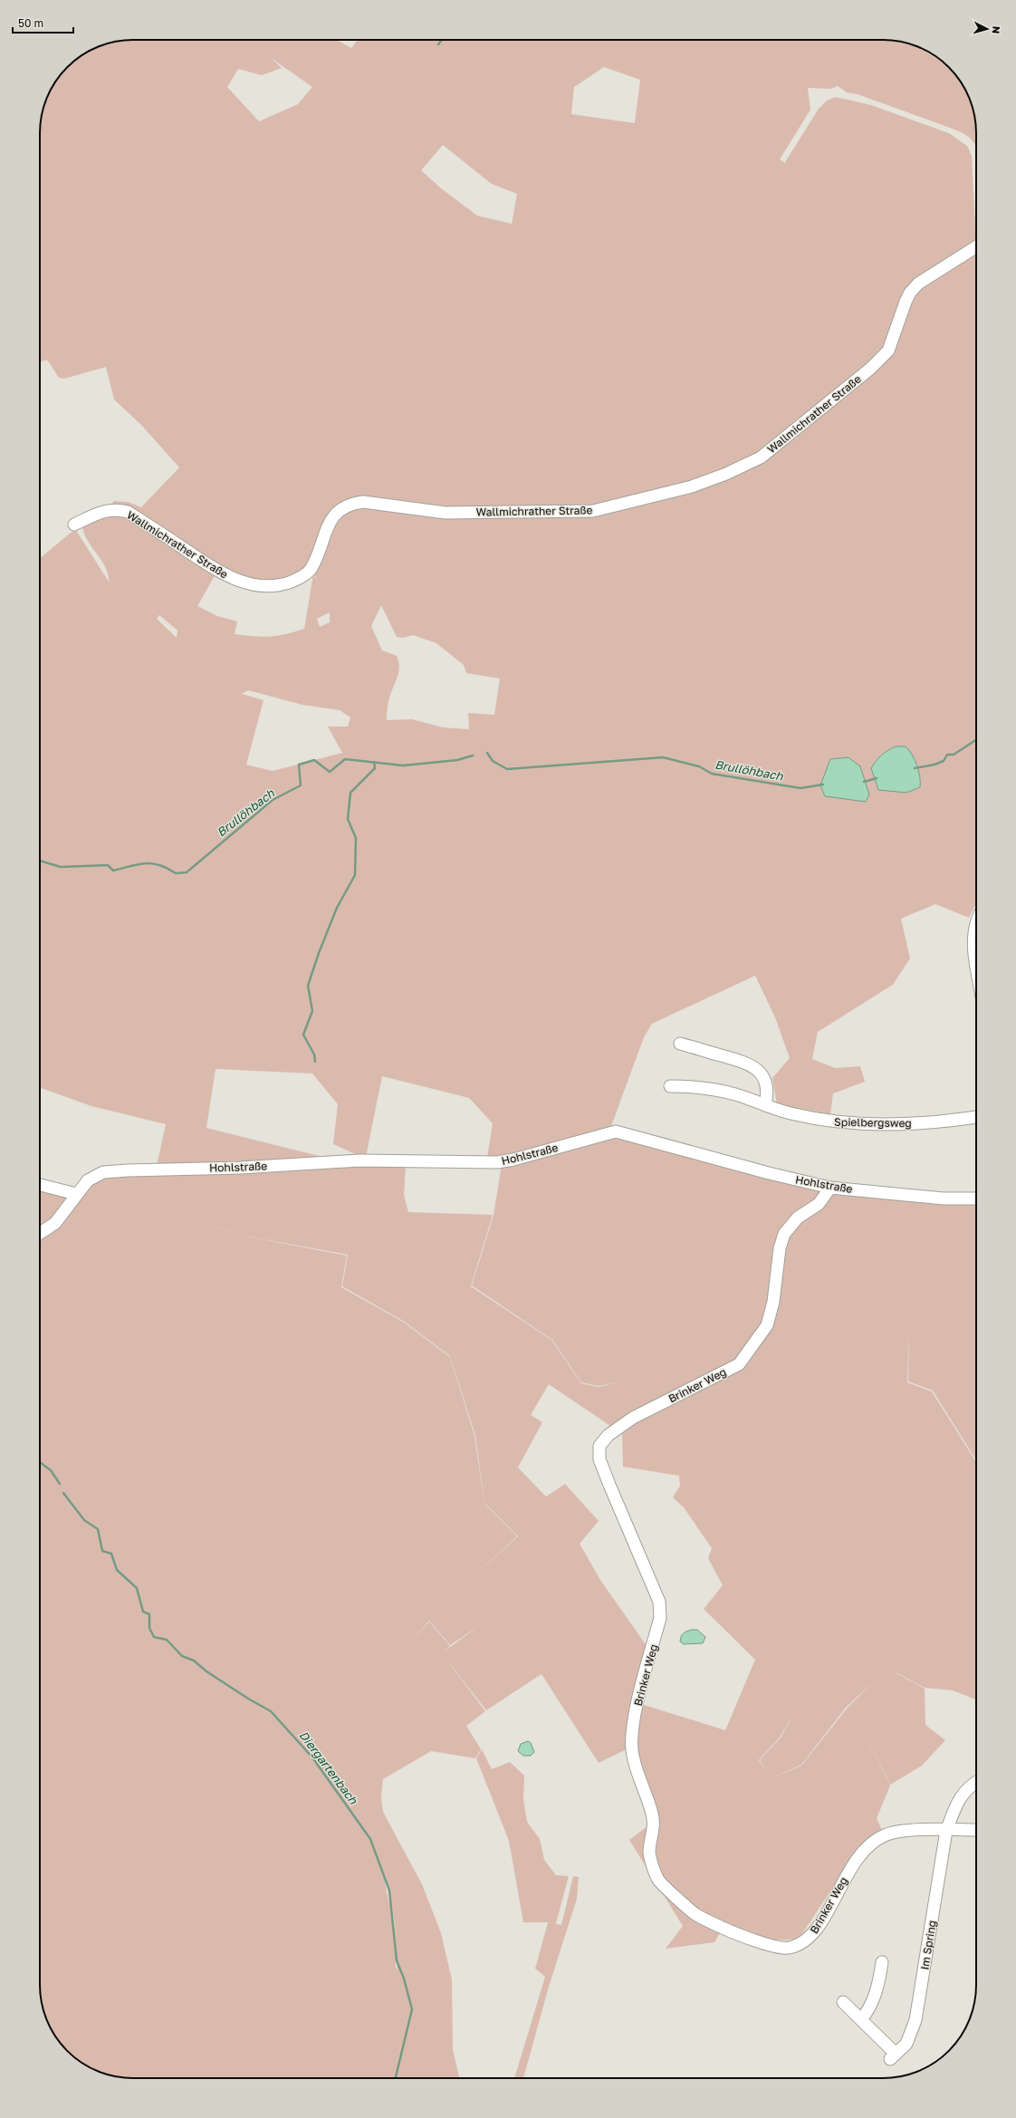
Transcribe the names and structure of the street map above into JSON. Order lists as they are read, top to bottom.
{
  "streets": {
    "street": [
      "Wallmichrather Straße",
      "Spielbergsweg",
      "Hohlstraße",
      "Brinker Weg",
      "Im Spring"
    ]
  },
  "crossings": [
    ["Hohlstraße", "Brinker Weg"],
    ["Brinker Weg", "Im Spring"]
  ],
  "water": ["Brullöhbach", "Diergartenbach"],
  "scale_bar": "50 m",
  "north": "right"
}
